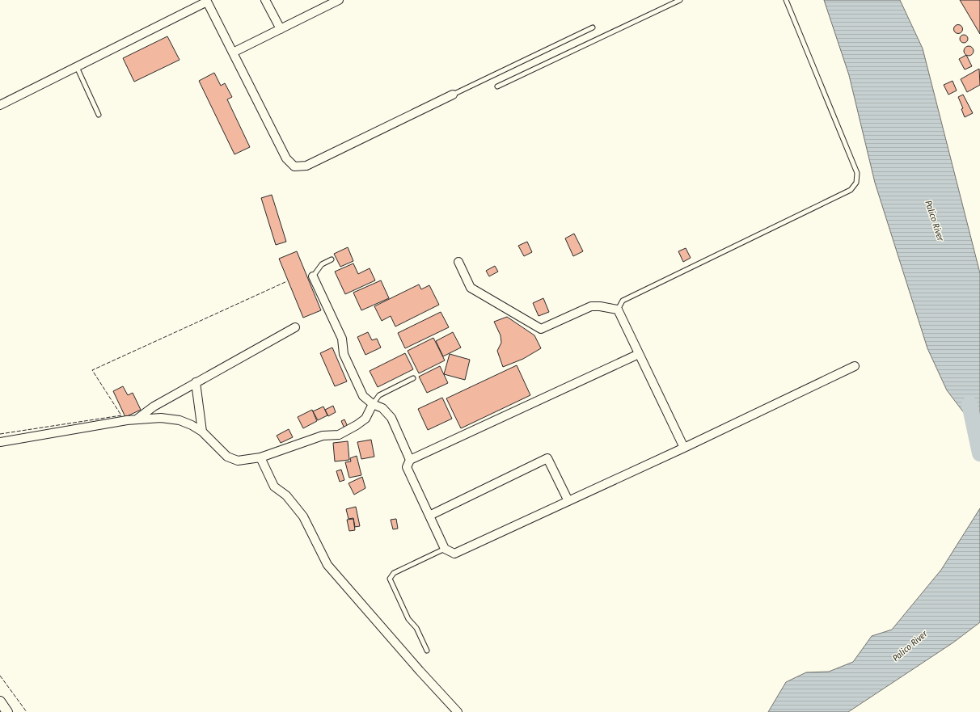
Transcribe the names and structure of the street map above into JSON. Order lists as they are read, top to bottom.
{
  "water": ["Palico River"]
}
